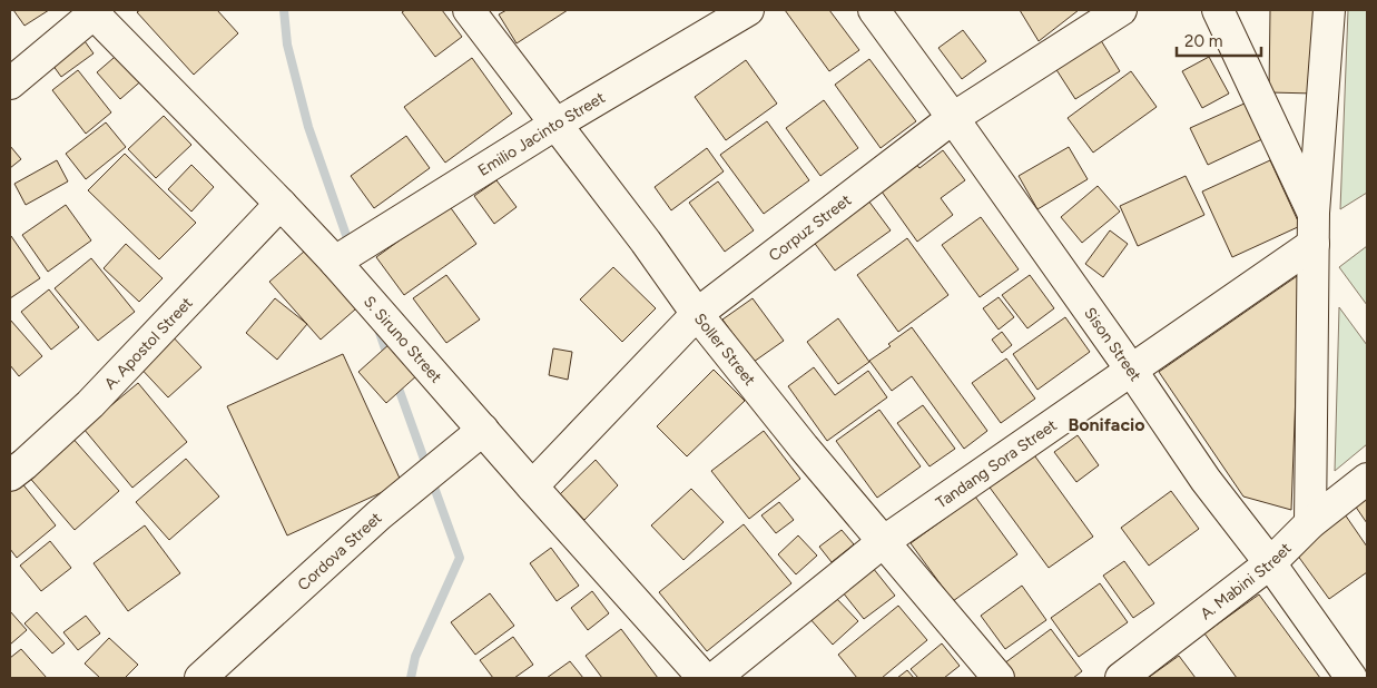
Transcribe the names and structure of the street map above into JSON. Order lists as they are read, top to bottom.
{
  "streets": {
    "street": [
      "Emilio Jacinto Street",
      "Corpuz Street",
      "S. Siruno Street",
      "A. Apostol Street",
      "Sison Street",
      "Soller Street",
      "Tandang Sora Street",
      "Cordova Street",
      "A. Mabini Street"
    ]
  },
  "crossings": [
    ["Emilio Jacinto Street", "S. Siruno Street"],
    ["Emilio Jacinto Street", "Soller Street"],
    ["Corpuz Street", "S. Siruno Street"],
    ["Corpuz Street", "Sison Street"],
    ["Corpuz Street", "Soller Street"],
    ["S. Siruno Street", "A. Apostol Street"],
    ["S. Siruno Street", "Cordova Street"],
    ["Sison Street", "Tandang Sora Street"],
    ["Sison Street", "A. Mabini Street"],
    ["Soller Street", "Tandang Sora Street"]
  ],
  "districts": ["Bonifacio"],
  "scale_bar": "20 m"
}
